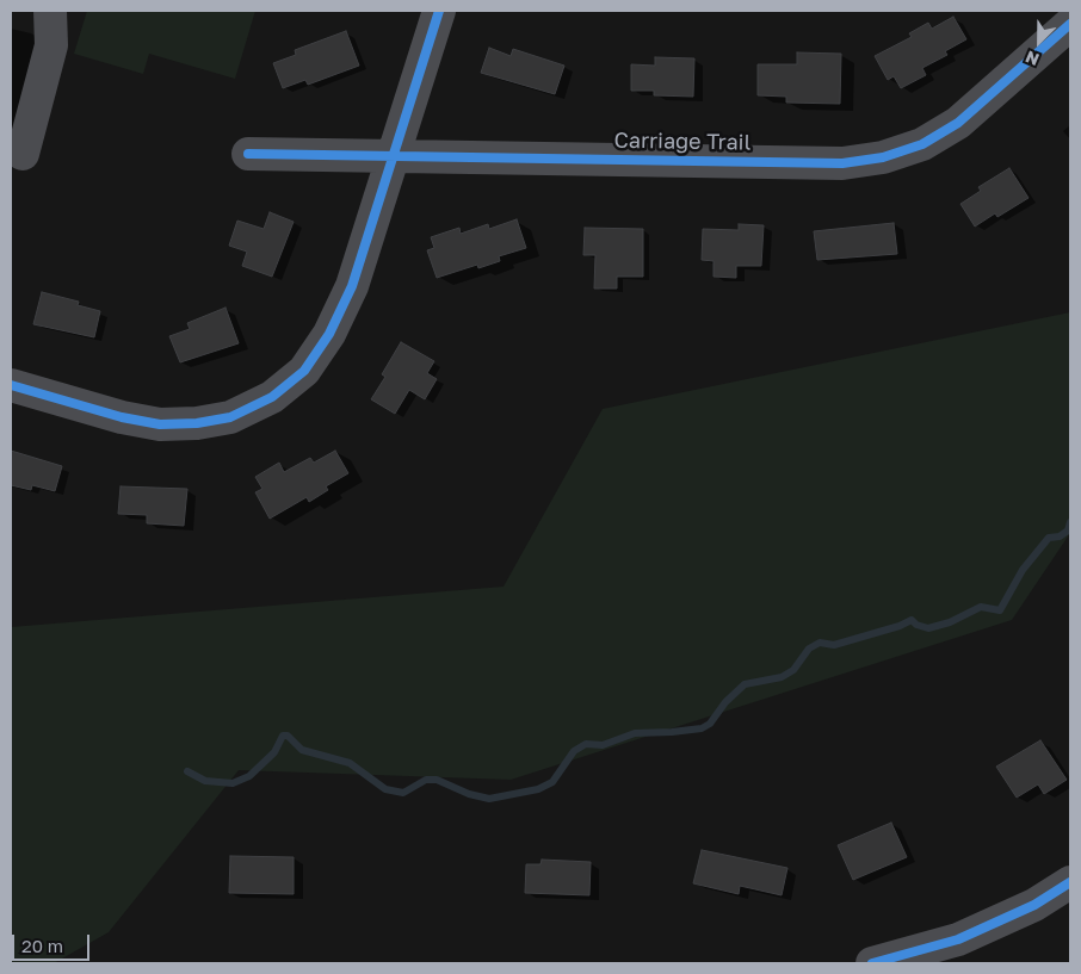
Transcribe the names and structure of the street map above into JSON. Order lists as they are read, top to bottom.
{
  "streets": {
    "street": ["Carriage Trail"]
  },
  "scale_bar": "20 m",
  "north": "bottom left"
}
